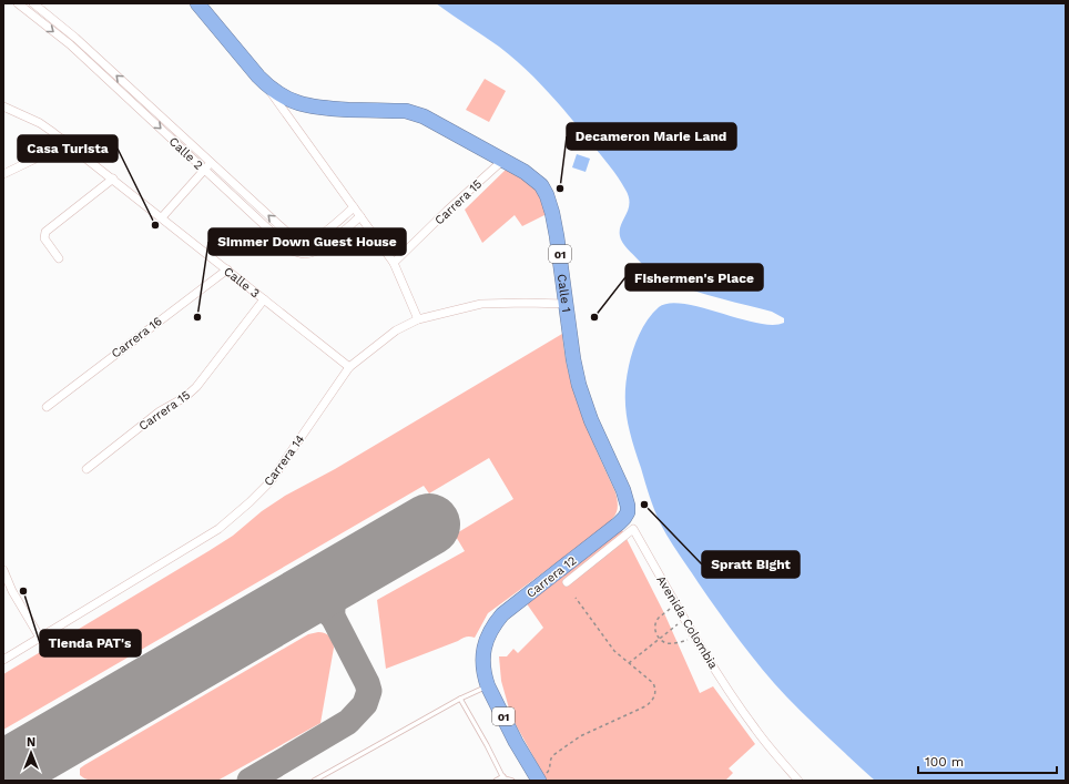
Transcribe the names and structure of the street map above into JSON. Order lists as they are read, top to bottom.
{
  "streets": {
    "highway": ["01", "Calle 1", "Carrera 12"],
    "street": [
      "Calle 2",
      "Carrera 15",
      "Calle 3",
      "Carrera 16",
      "Carrera 14",
      "Avenida Colombia"
    ]
  },
  "crossings": [
    ["Carrera 15", "Calle 3"],
    ["Carrera 15", "Calle 1"],
    ["01", "Calle 1"],
    ["01", "Carrera 12"],
    ["Calle 3", "Carrera 16"],
    ["Calle 3", "Carrera 14"],
    ["Calle 1", "Carrera 14"],
    ["Calle 1", "Carrera 12"]
  ],
  "places": [
    "Decameron Marie Land",
    "Casa Turista",
    "Simmer Down Guest House",
    "Fishermen's Place",
    "Spratt Bight",
    "Tienda PAT's"
  ],
  "scale_bar": "100 m",
  "north": "top"
}
